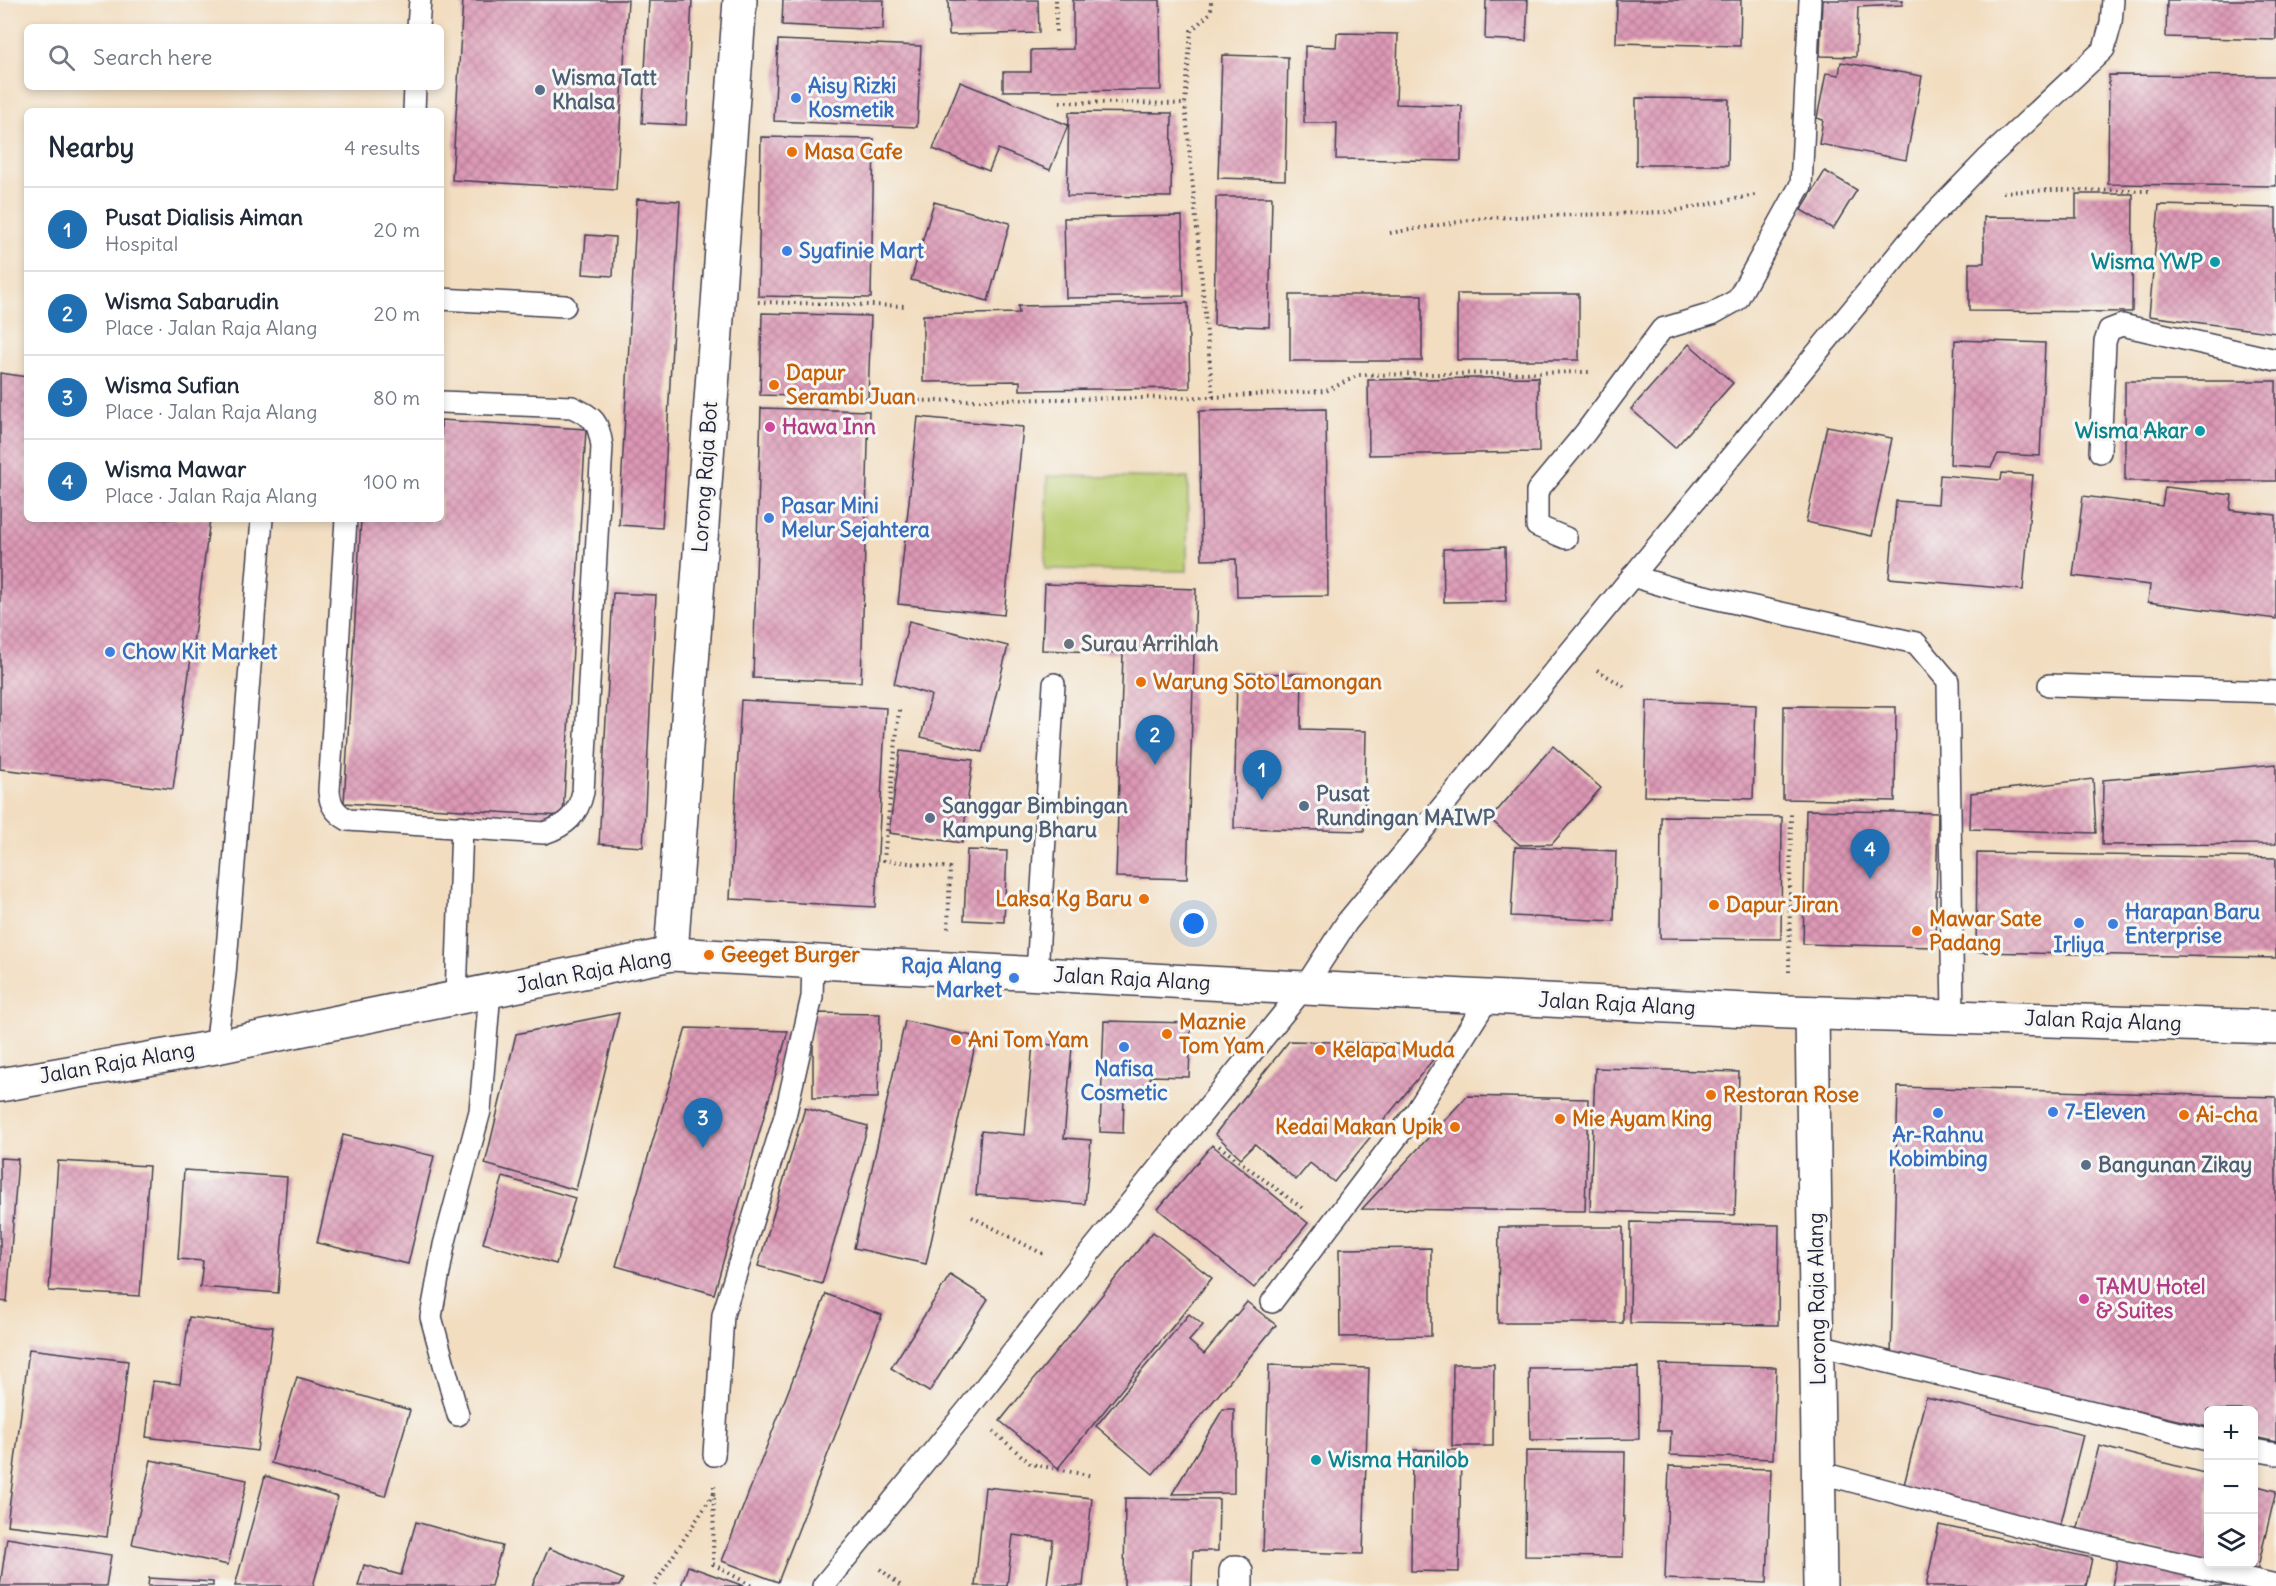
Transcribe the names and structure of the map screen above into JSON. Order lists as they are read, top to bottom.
{
  "streets": {
    "street": ["Lorong Raja Bot", "Jalan Raja Alang", "Lorong Raja Alang"]
  },
  "crossings": [
    ["Lorong Raja Bot", "Jalan Raja Alang"],
    ["Jalan Raja Alang", "Lorong Raja Alang"]
  ],
  "places": [
    "Wisma Tatt Khalsa",
    "Aisy Rizki Kosmetik",
    "Masa Cafe",
    "Syafinie Mart",
    "Wisma YWP",
    "Dapur Serambi Juan",
    "Hawa Inn",
    "Wisma Akar",
    "Pasar Mini Melur Sejahtera",
    "Surau Arrihlah",
    "Chow Kit Market",
    "Warung Soto Lamongan",
    "Pusat Rundingan MAIWP",
    "Sanggar Bimbingan Kampung Bharu",
    "Laksa Kg Baru",
    "Dapur Jiran",
    "Irliya",
    "Harapan Baru Enterprise",
    "Mawar Sate Padang",
    "Geeget Burger",
    "Raja Alang Market",
    "Maznie Tom Yam",
    "Ani Tom Yam",
    "Nafisa Cosmetic",
    "Kelapa Muda",
    "Restoran Rose",
    "7-Eleven",
    "Ar-Rahnu Kobimbing",
    "Ai-cha",
    "Mie Ayam King",
    "Kedai Makan Upik",
    "Bangunan Zikay",
    "TAMU Hotel & Suites",
    "Wisma Hanilob"
  ],
  "page": {
    "search": "Search here",
    "heading": ["Nearby", "4 results"],
    "list": [
      {
        "mark": "1",
        "name": "Pusat Dialisis Aiman",
        "note": "Hospital",
        "value": "20 m"
      },
      {
        "mark": "2",
        "name": "Wisma Sabarudin",
        "note": "Place · Jalan Raja Alang",
        "value": "20 m"
      },
      {
        "mark": "3",
        "name": "Wisma Sufian",
        "note": "Place · Jalan Raja Alang",
        "value": "80 m"
      },
      {
        "mark": "4",
        "name": "Wisma Mawar",
        "note": "Place · Jalan Raja Alang",
        "value": "100 m"
      }
    ],
    "pins": [
      "2",
      "1",
      "4",
      "3"
    ],
    "map_buttons": ["+", "−"]
  }
}
